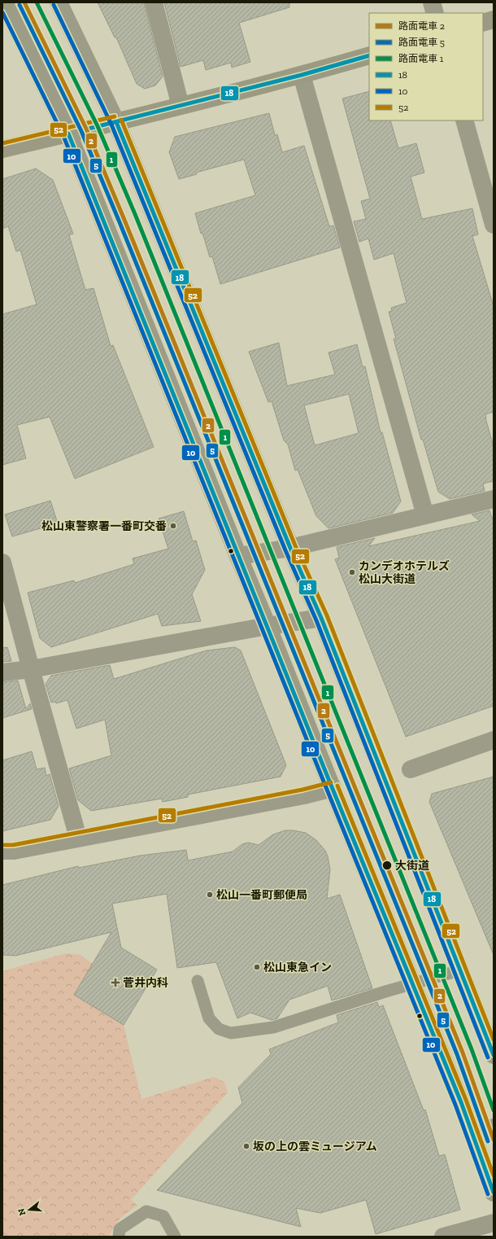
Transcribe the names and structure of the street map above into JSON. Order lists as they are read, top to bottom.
{
  "places": {
    "other": [
      "松山東警察署一番町交番",
      "カンデオホテルズ 松山大街道",
      "大街道",
      "松山一番町郵便局",
      "松山東急イン",
      "坂の上の雲ミュージアム"
    ],
    "health": ["菅井内科"]
  },
  "lines": [
    "tram line 2",
    "tram line 1",
    "tram line 5",
    "transit line 10",
    "transit line 18",
    "transit line 52"
  ],
  "legend": [
    "路面電車 2",
    "路面電車 5",
    "路面電車 1",
    "18",
    "10",
    "52"
  ],
  "north": "left"
}
